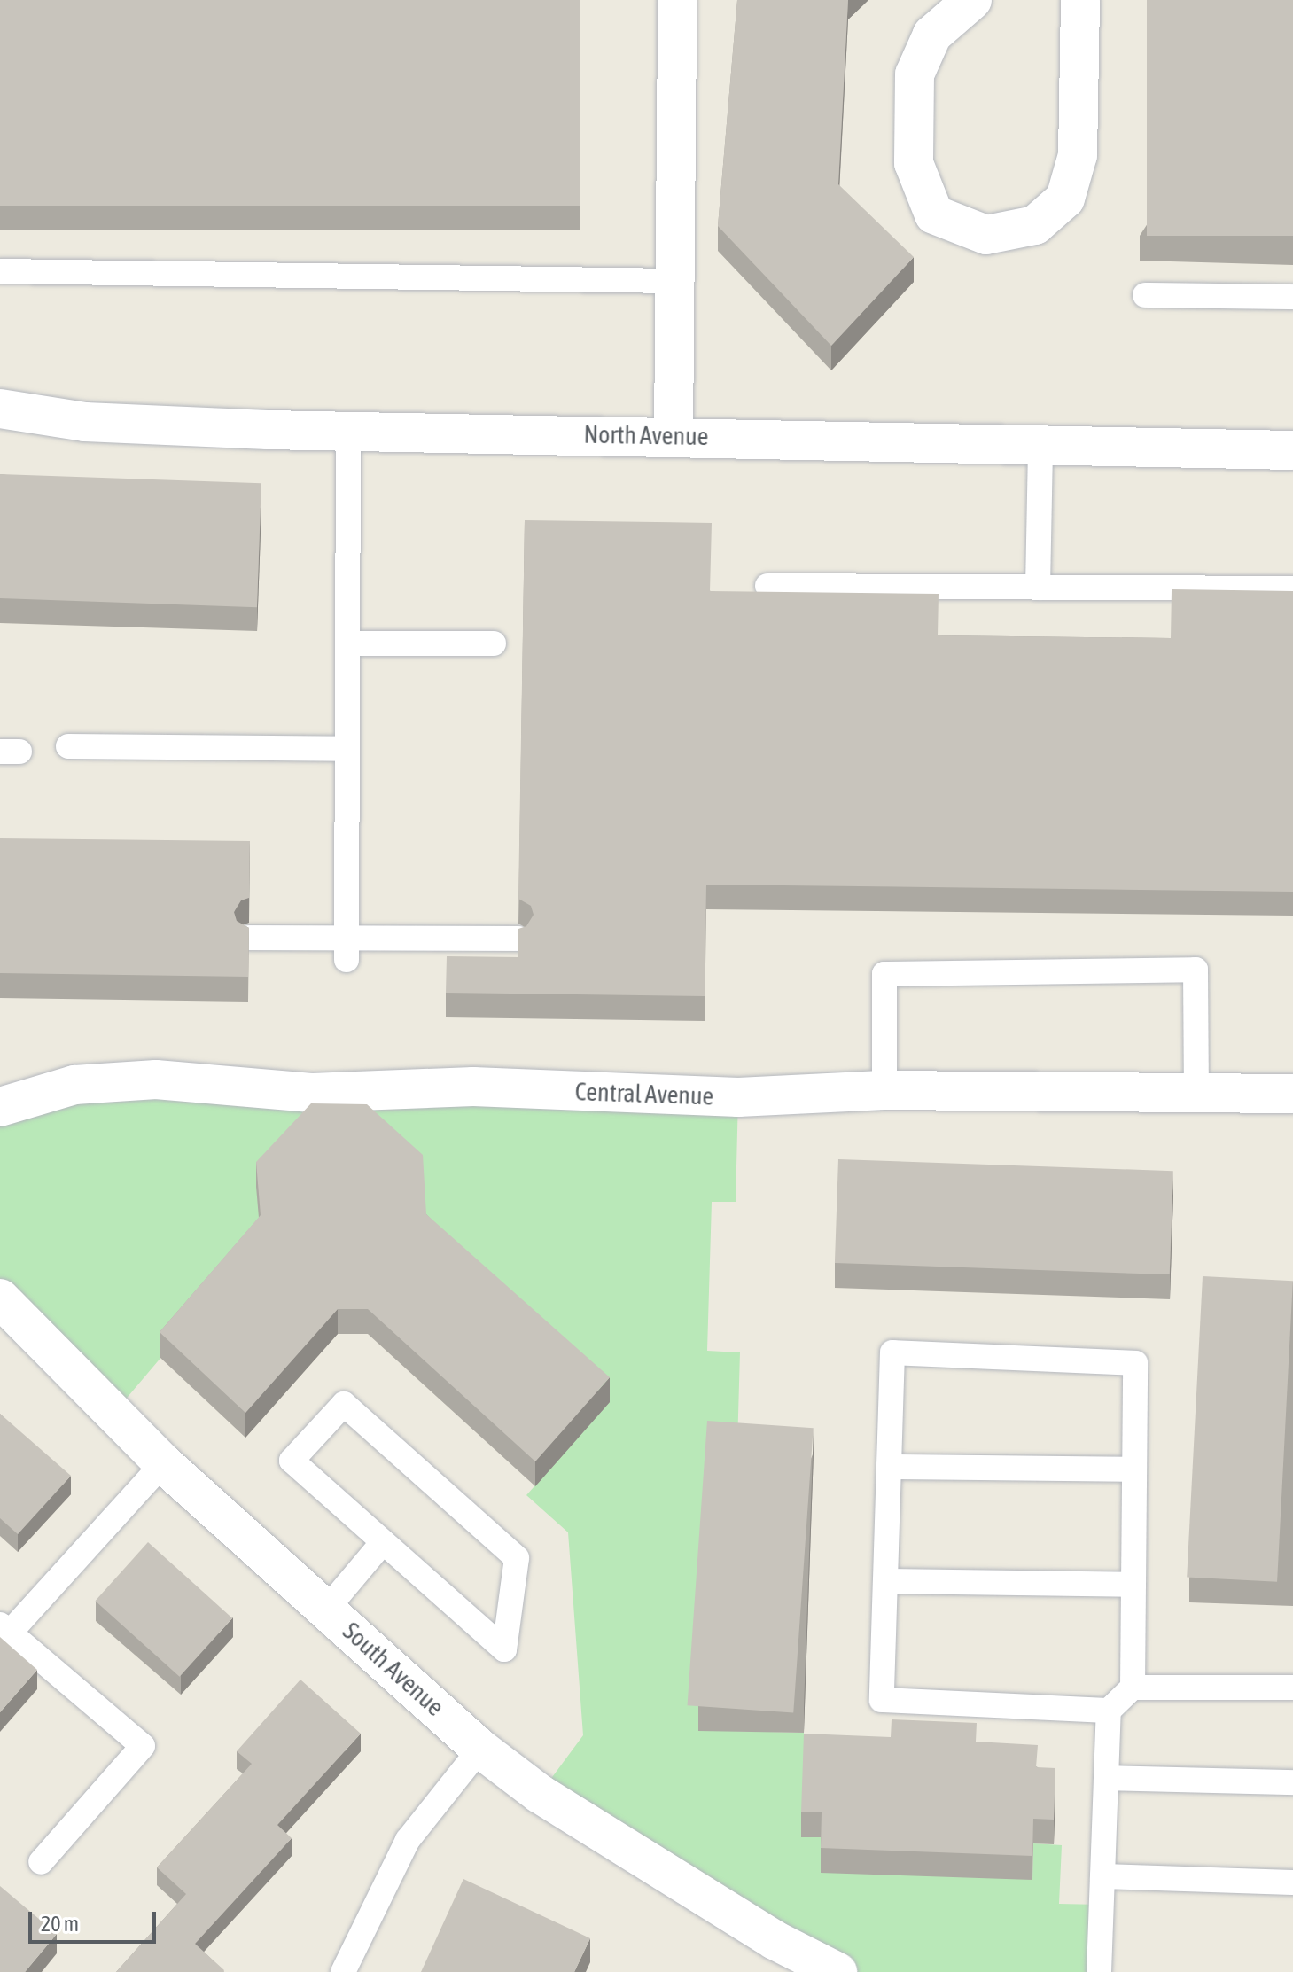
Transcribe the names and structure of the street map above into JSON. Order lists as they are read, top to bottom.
{
  "streets": {
    "street": ["North Avenue", "Central Avenue", "South Avenue"]
  },
  "scale_bar": "20 m"
}
